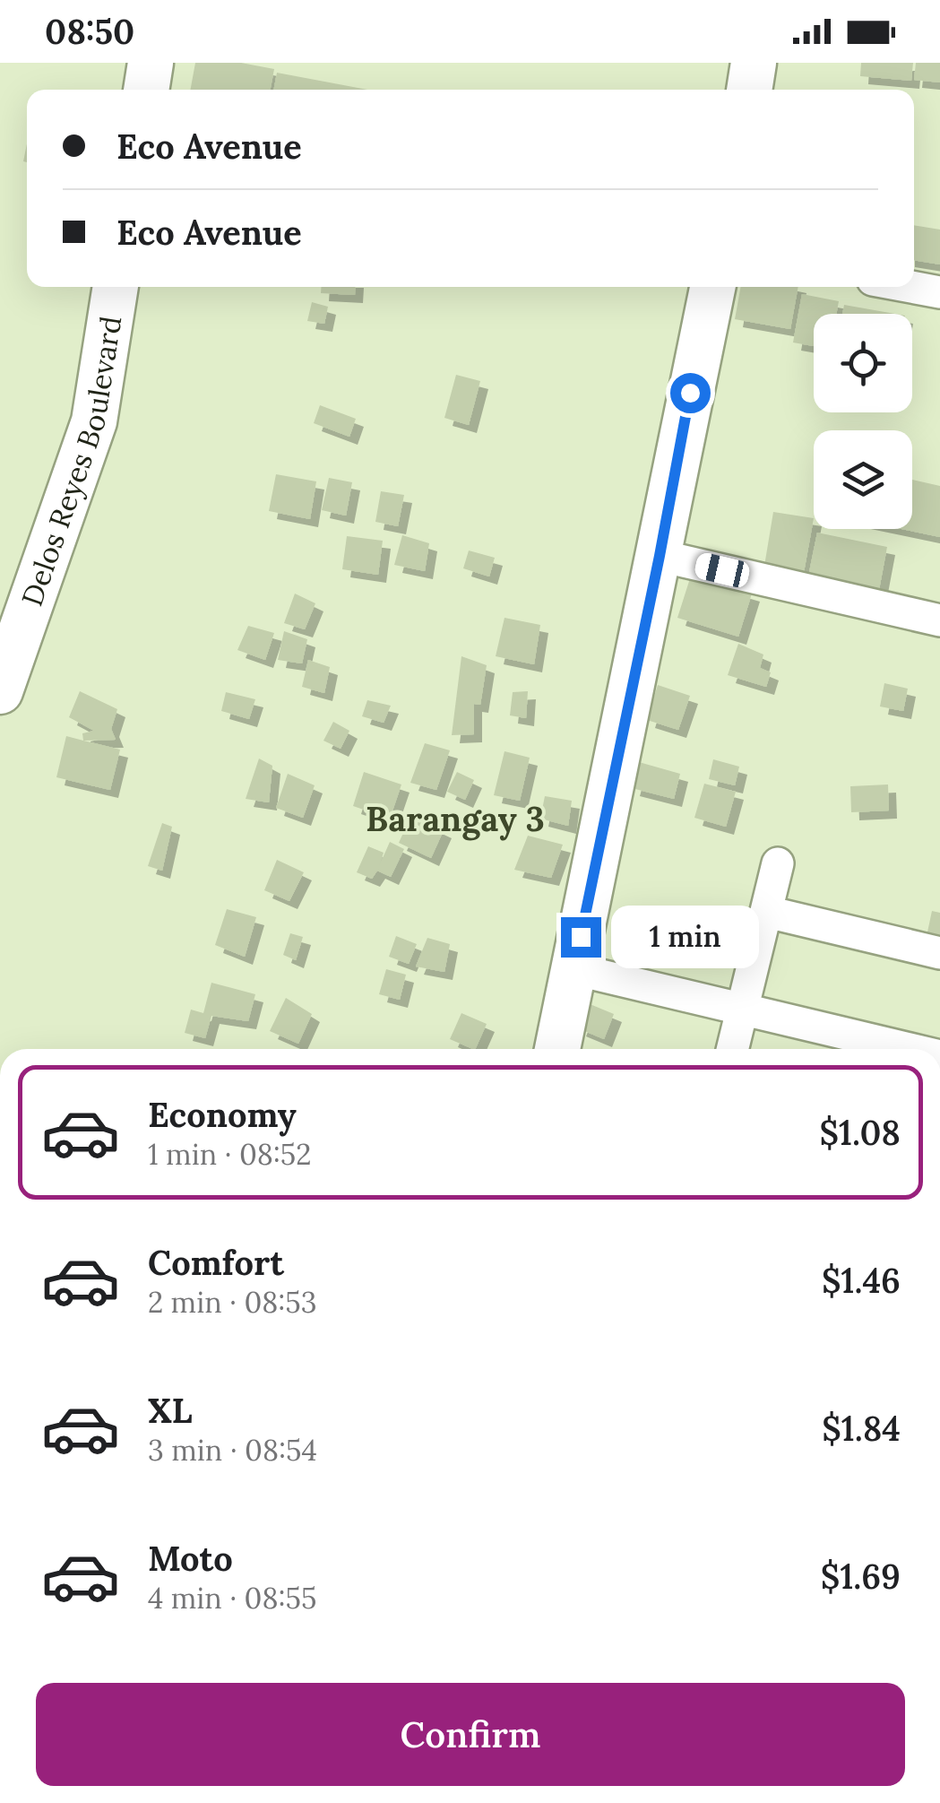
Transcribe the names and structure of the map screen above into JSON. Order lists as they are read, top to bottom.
{
  "streets": {
    "main road": ["Delos Reyes Boulevard"]
  },
  "districts": ["Barangay 3"],
  "page": {
    "status": "08:50",
    "banner": ["Eco Avenue", "Eco Avenue"],
    "bubble": "1 min",
    "list": [
      {
        "name": "Economy",
        "note": "1 min · 08:52",
        "value": "$1.08"
      },
      {
        "name": "Comfort",
        "note": "2 min · 08:53",
        "value": "$1.46"
      },
      {
        "name": "XL",
        "note": "3 min · 08:54",
        "value": "$1.84"
      },
      {
        "name": "Moto",
        "note": "4 min · 08:55",
        "value": "$1.69"
      }
    ],
    "buttons": "Confirm"
  }
}
